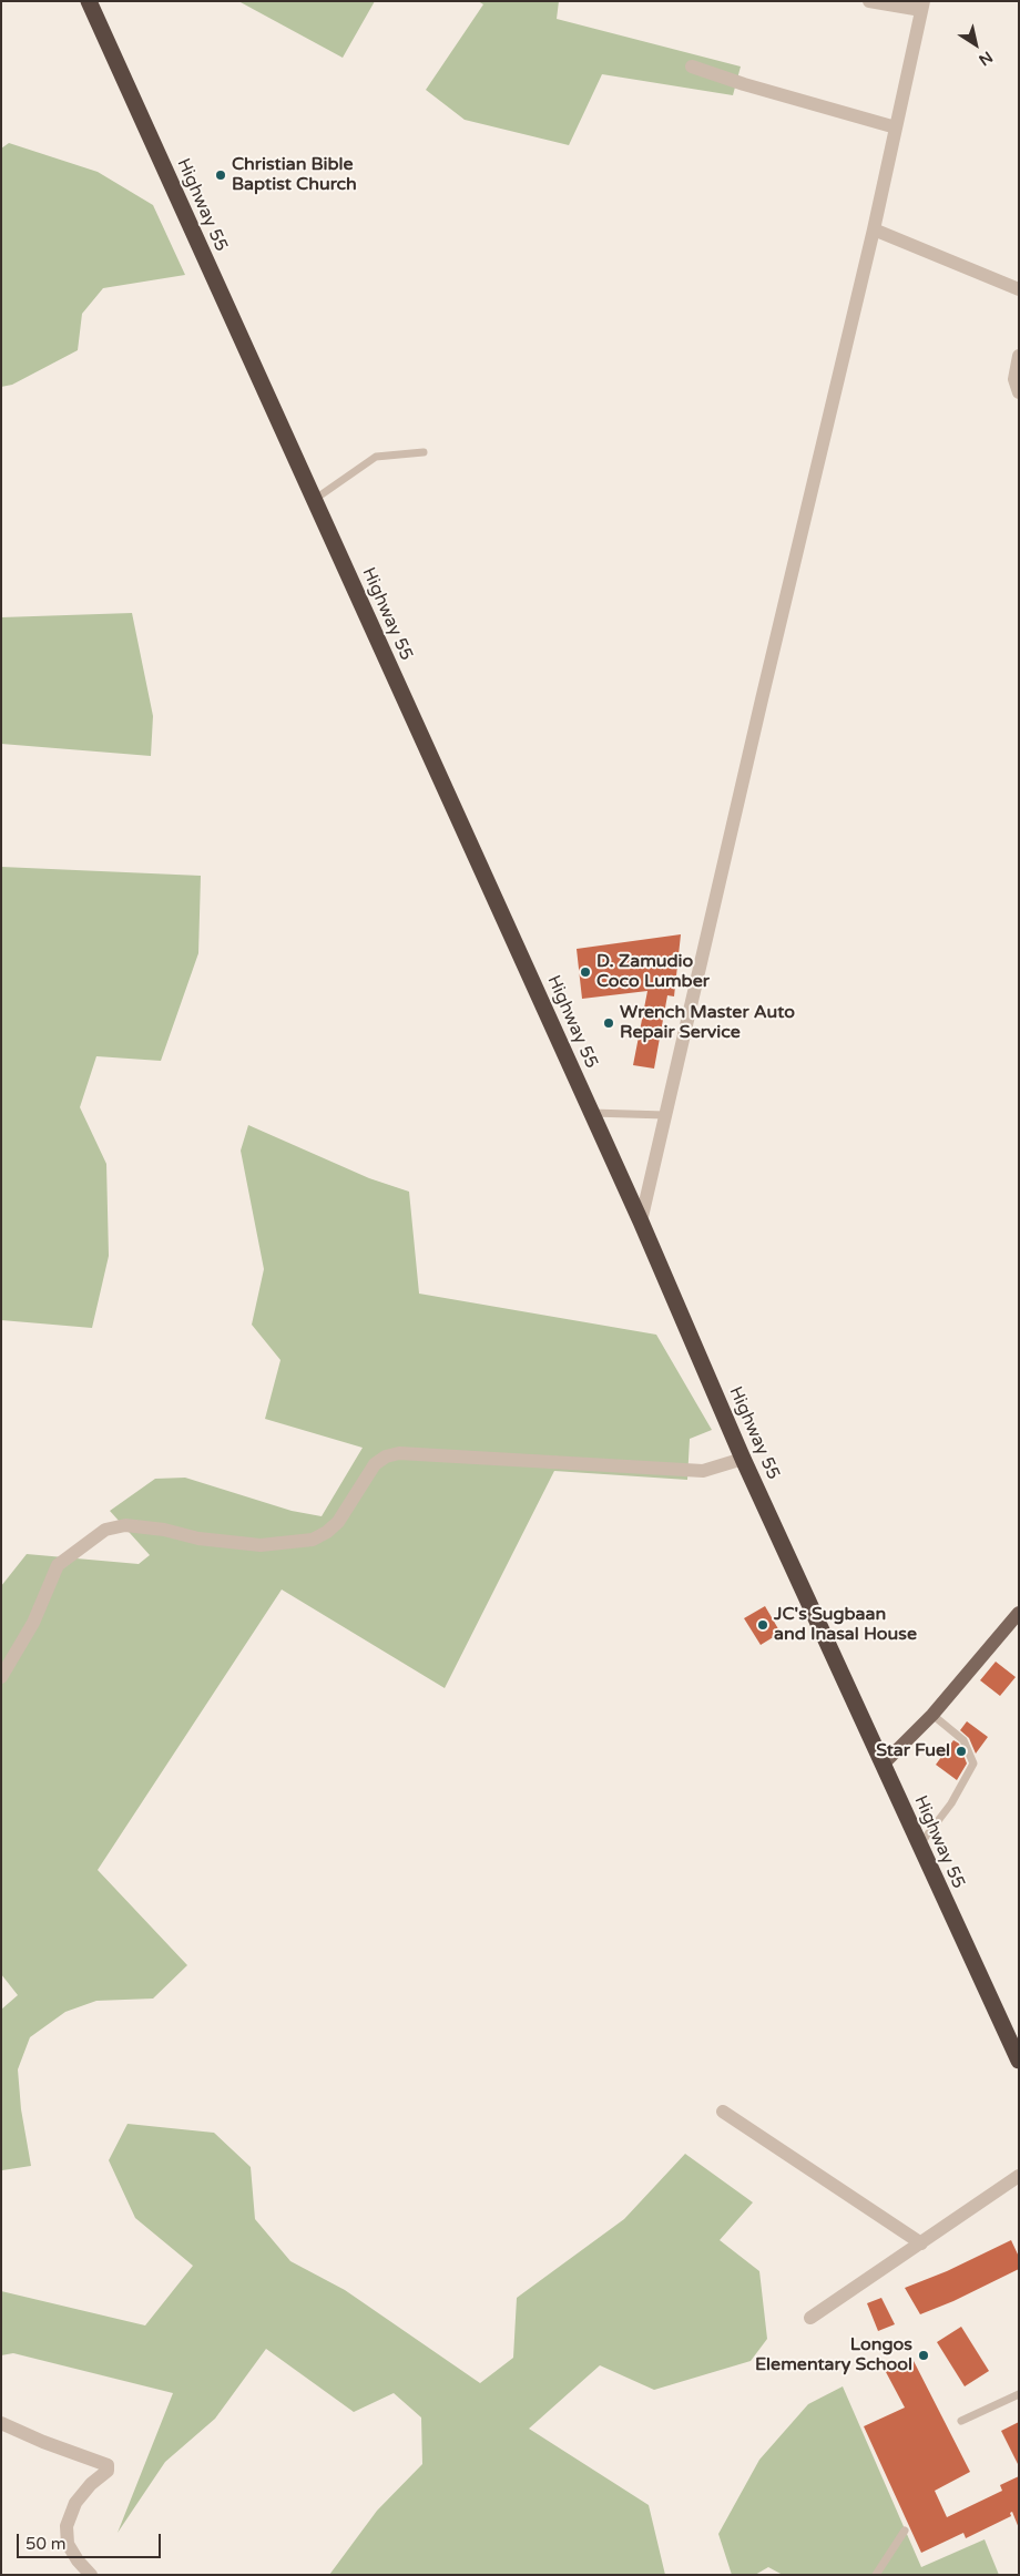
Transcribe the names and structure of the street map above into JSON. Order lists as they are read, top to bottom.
{
  "streets": {
    "highway": ["Highway 55"]
  },
  "places": [
    "Christian Bible Baptist Church",
    "D. Zamudio Coco Lumber",
    "Wrench Master Auto Repair Service",
    "JC's Sugbaan and Inasal House",
    "Star Fuel",
    "Longos Elementary School"
  ],
  "scale_bar": "50 m",
  "north": "bottom right"
}
